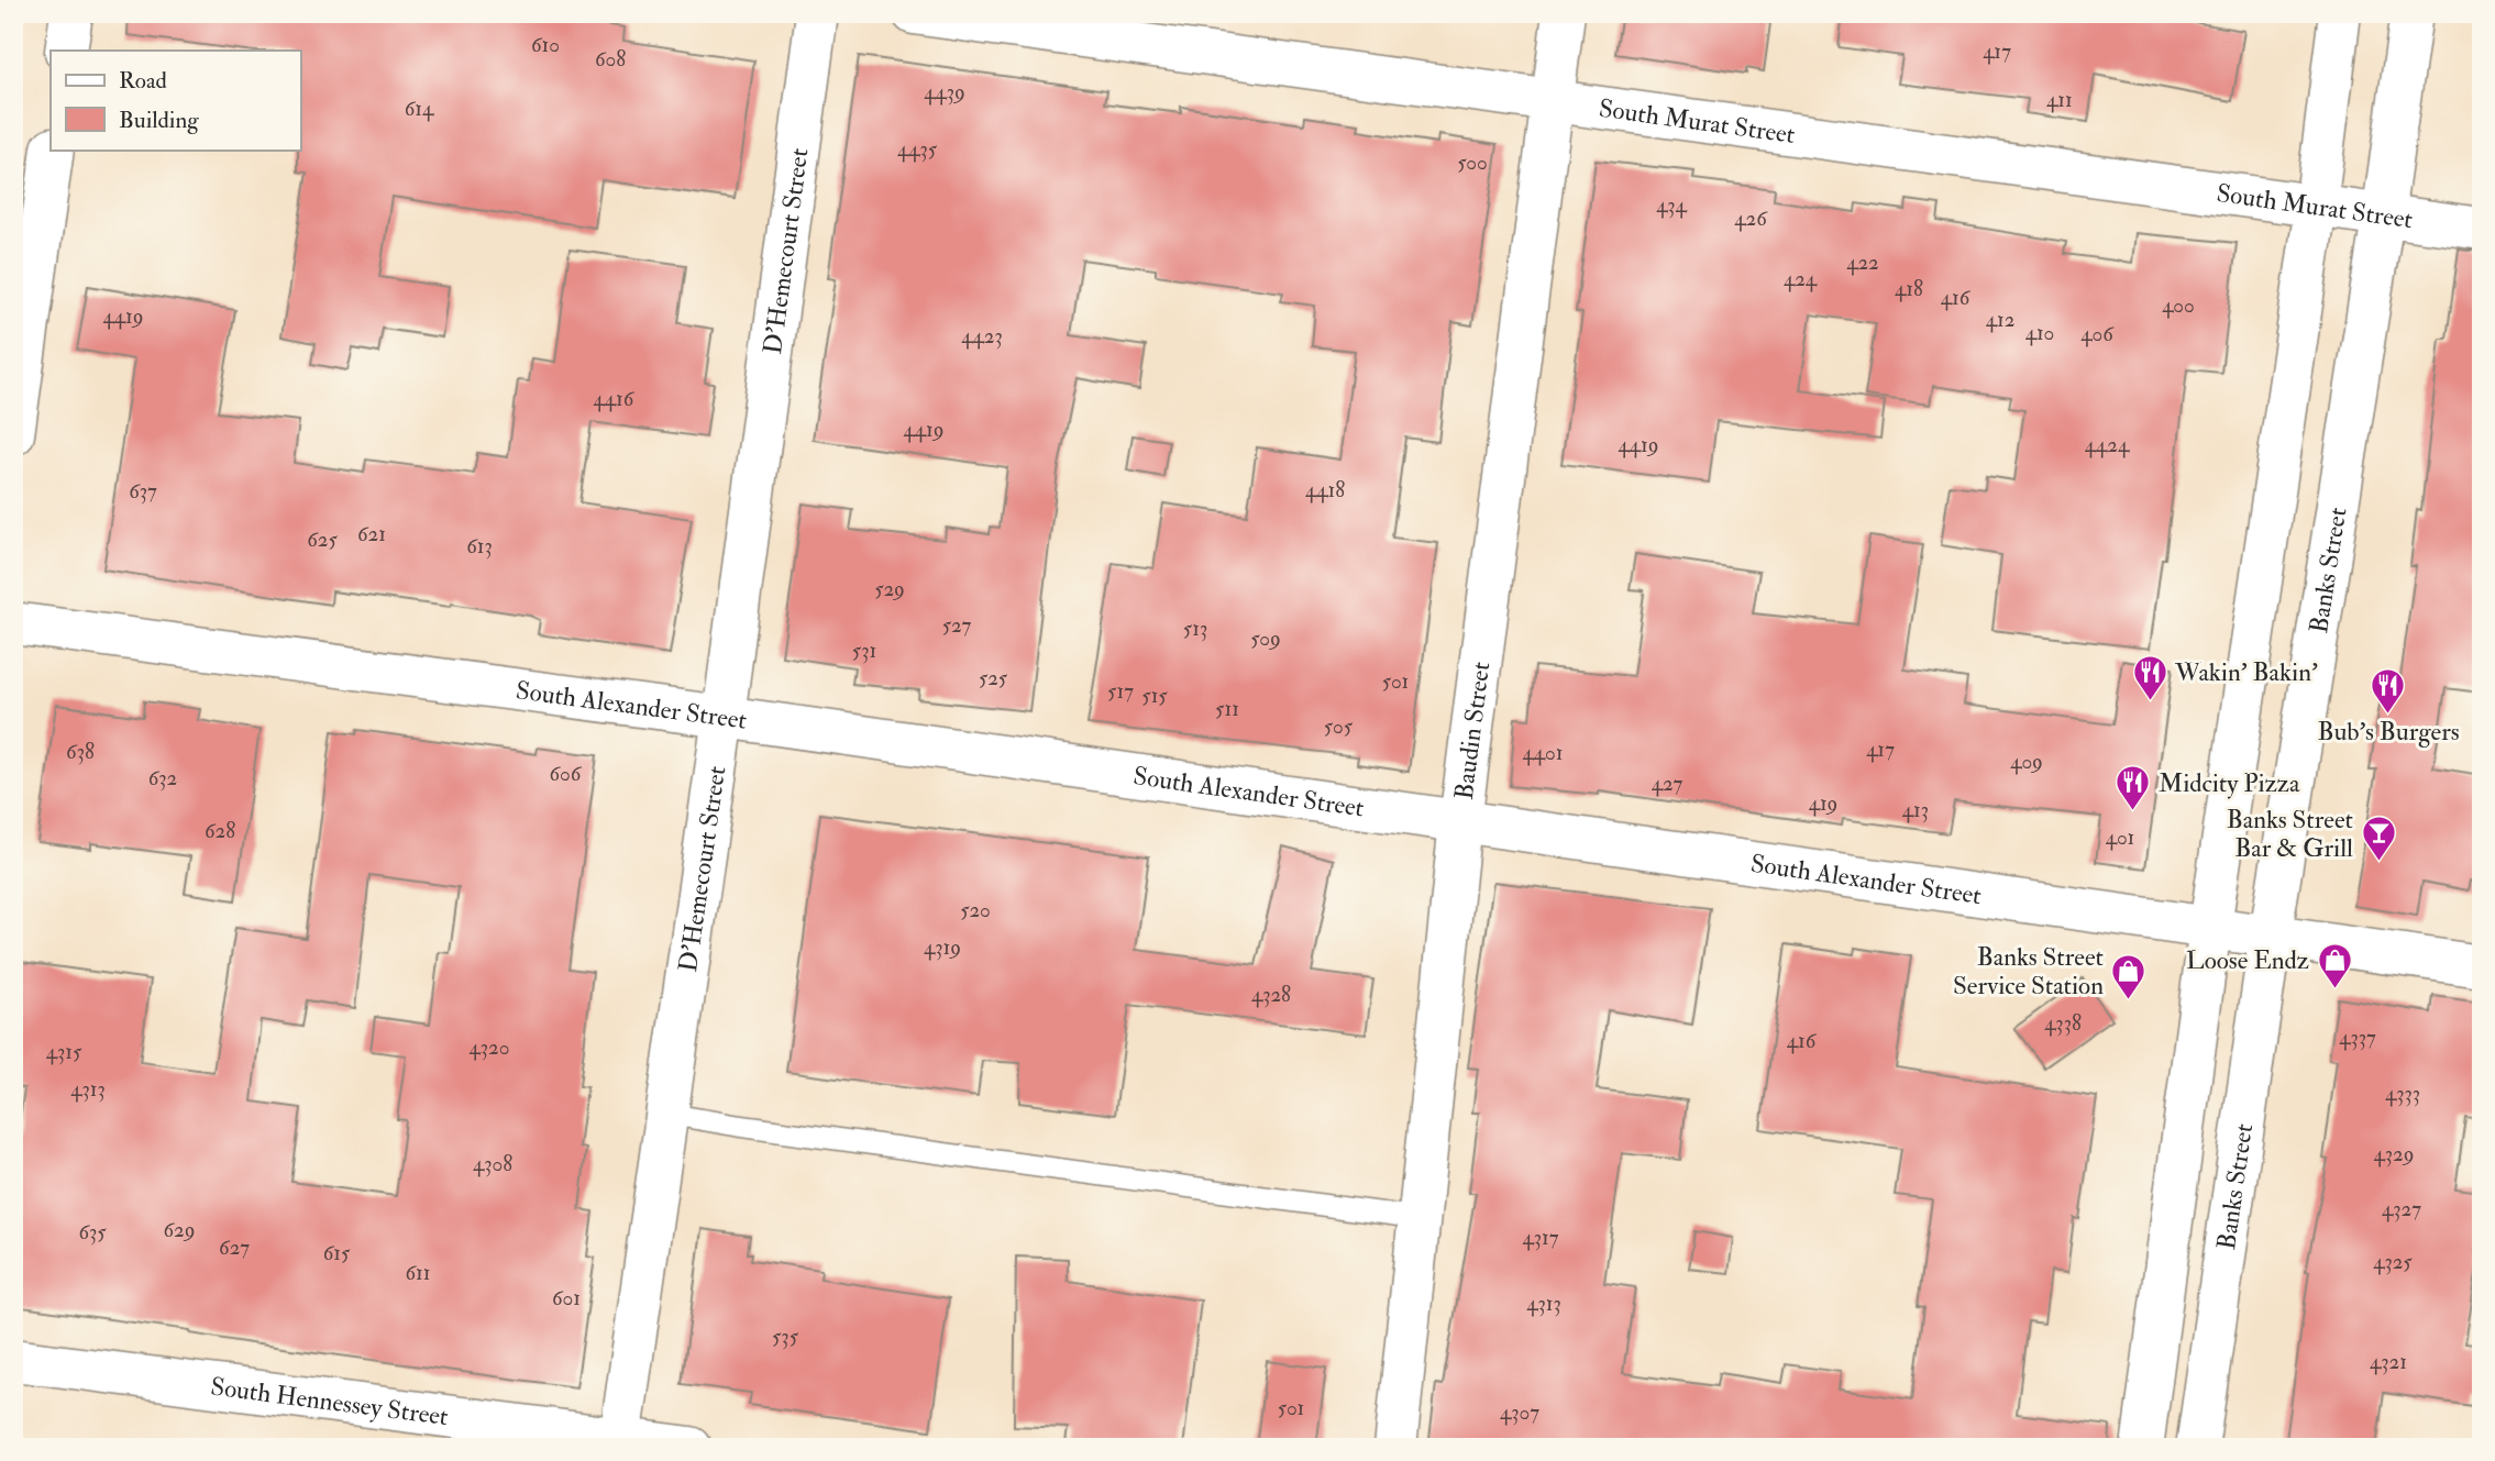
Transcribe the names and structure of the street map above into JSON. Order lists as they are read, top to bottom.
{
  "streets": {
    "street": [
      "South Murat Street",
      "D'Hemecourt Street",
      "Banks Street",
      "South Alexander Street",
      "Baudin Street",
      "South Hennessey Street"
    ]
  },
  "crossings": [
    ["South Murat Street", "Banks Street"],
    ["South Murat Street", "Baudin Street"],
    ["D'Hemecourt Street", "South Alexander Street"],
    ["D'Hemecourt Street", "South Hennessey Street"],
    ["Banks Street", "South Alexander Street"],
    ["South Alexander Street", "Baudin Street"]
  ],
  "places": {
    "restaurant": ["Wakin' Bakin'", "Bub's Burgers", "Midcity Pizza"],
    "bar": ["Banks Street Bar & Grill"],
    "shop": ["Loose Endz", "Banks Street Service Station"]
  },
  "house_numbers": [
    "610",
    "417",
    "608",
    "4439",
    "411",
    "614",
    "4435",
    "500",
    "434",
    "426",
    "422",
    "424",
    "418",
    "416",
    "400",
    "4419",
    "412",
    "410",
    "406",
    "4423",
    "4416",
    "4419",
    "4419",
    "4424",
    "4418",
    "637",
    "621",
    "625",
    "613",
    "529",
    "527",
    "513",
    "509",
    "531",
    "525",
    "501",
    "517",
    "515",
    "511",
    "505",
    "417",
    "638",
    "4401",
    "409",
    "606",
    "632",
    "427",
    "419",
    "413",
    "628",
    "401",
    "520",
    "4319",
    "4328",
    "4338",
    "4337",
    "416",
    "4320",
    "4315",
    "4313",
    "4333",
    "4329",
    "4308",
    "4327",
    "629",
    "635",
    "4317",
    "627",
    "615",
    "4325",
    "611",
    "601",
    "4313",
    "535",
    "4321",
    "501",
    "4307"
  ],
  "legend": ["Road", "Building"]
}
